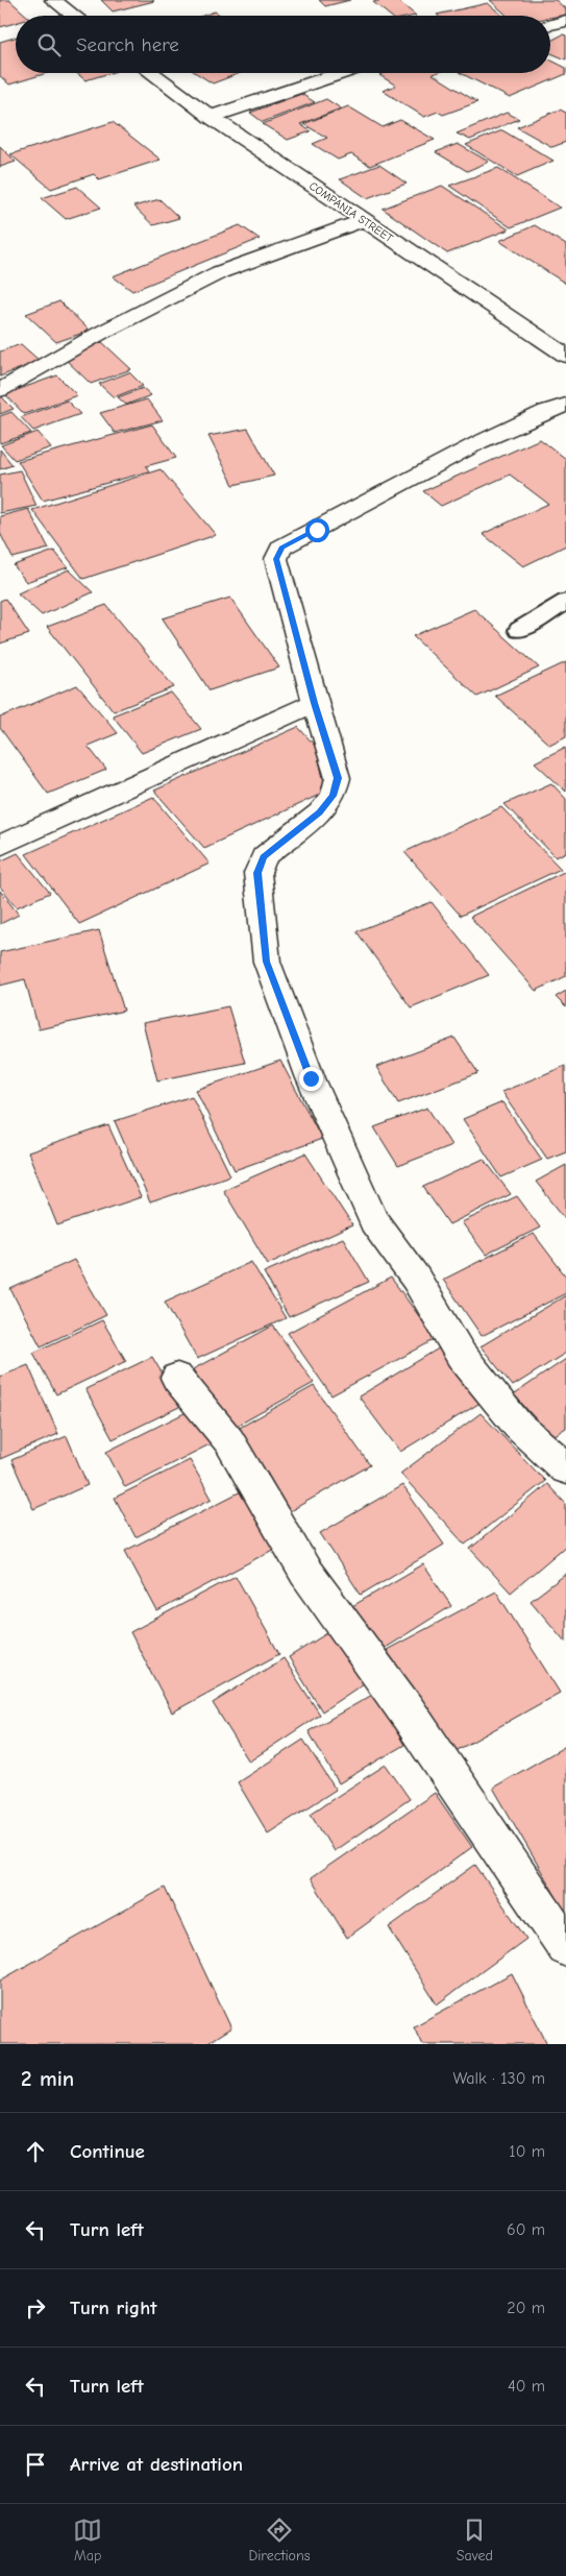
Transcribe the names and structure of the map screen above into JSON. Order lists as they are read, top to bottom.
{
  "streets": {
    "street": ["COMPANIA STREET"]
  },
  "page": {
    "search": "Search here",
    "heading": ["2 min", "Walk · 130 m"],
    "list": [
      ["Continue", "10 m"],
      ["Turn left", "60 m"],
      ["Turn right", "20 m"],
      ["Turn left", "40 m"],
      "Arrive at destination"
    ],
    "nav": ["Map", "Directions", "Saved"]
  }
}
